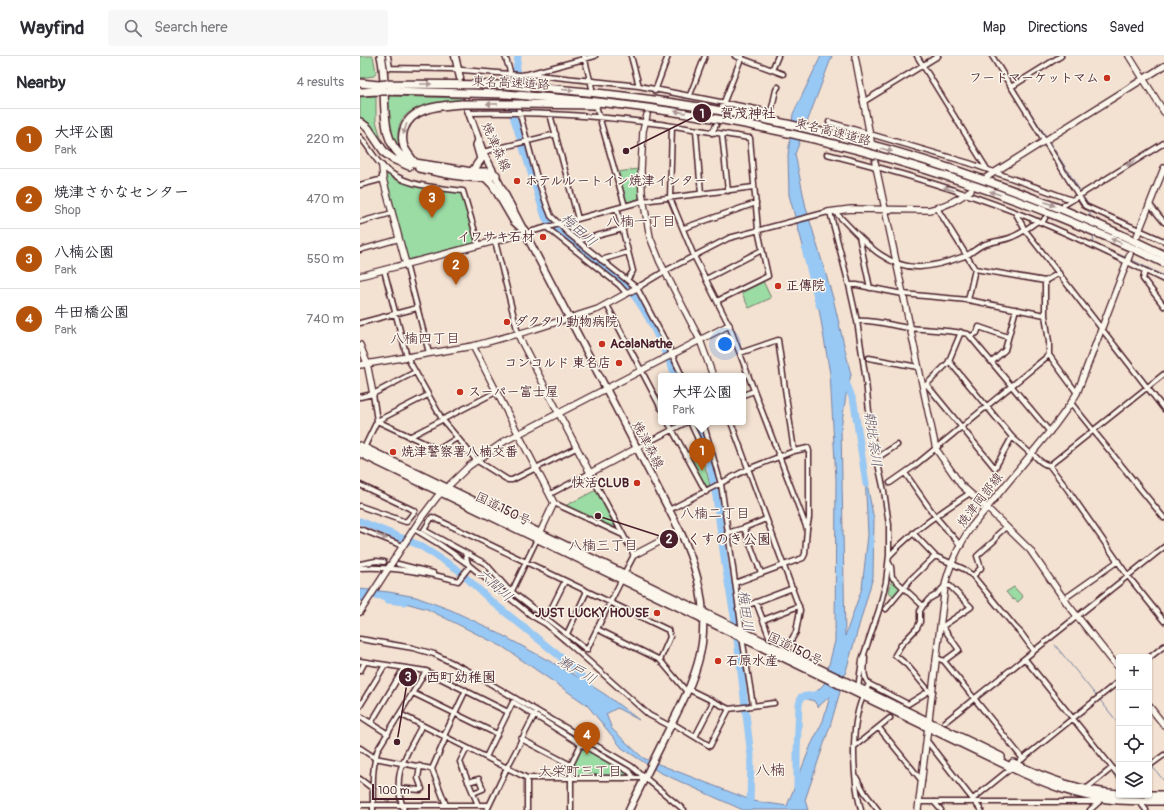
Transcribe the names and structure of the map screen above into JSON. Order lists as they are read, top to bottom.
{
  "streets": {
    "highway": ["東名高速道路", "国道150号"],
    "main road": ["焼津森線"],
    "street": ["焼津岡部線"]
  },
  "crossings": [
    ["焼津森線", "国道150号"],
    ["焼津岡部線", "国道150号"]
  ],
  "districts": [
    "八楠一丁目",
    "八楠四丁目",
    "八楠二丁目",
    "八楠三丁目",
    "八楠",
    "大栄町三丁目"
  ],
  "water": [
    "梅田川",
    "朝比奈川",
    "六間川",
    "瀬戸川"
  ],
  "places": [
    "フードマーケットマム",
    "賀茂神社",
    "ホテルルートイン焼津インター",
    "イワサキ石材",
    "正傳院",
    "ダクタリ動物病院",
    "AcalaNathe",
    "コンコルド 東名店",
    "スーパー富士屋",
    "焼津警察署八楠交番",
    "快活CLUB",
    "くすのき公園",
    "JUST LUCKY HOUSE",
    "石原水産",
    "西町幼稚園"
  ],
  "scale_bar": "100 m",
  "page": {
    "header": "Wayfind",
    "search": "Search here",
    "nav": ["Map", "Directions", "Saved"],
    "heading": ["Nearby", "4 results"],
    "list": [
      {
        "mark": "1",
        "name": "大坪公園",
        "note": "Park",
        "value": "220 m"
      },
      {
        "mark": "2",
        "name": "焼津さかなセンター",
        "note": "Shop",
        "value": "470 m"
      },
      {
        "mark": "3",
        "name": "八楠公園",
        "note": "Park",
        "value": "550 m"
      },
      {
        "mark": "4",
        "name": "牛田橋公園",
        "note": "Park",
        "value": "740 m"
      }
    ],
    "pins": [
      "3",
      "2",
      "1",
      "4"
    ],
    "popup": ["大坪公園", "Park"],
    "map_buttons": ["+", "−"],
    "scale": "100 m"
  }
}
